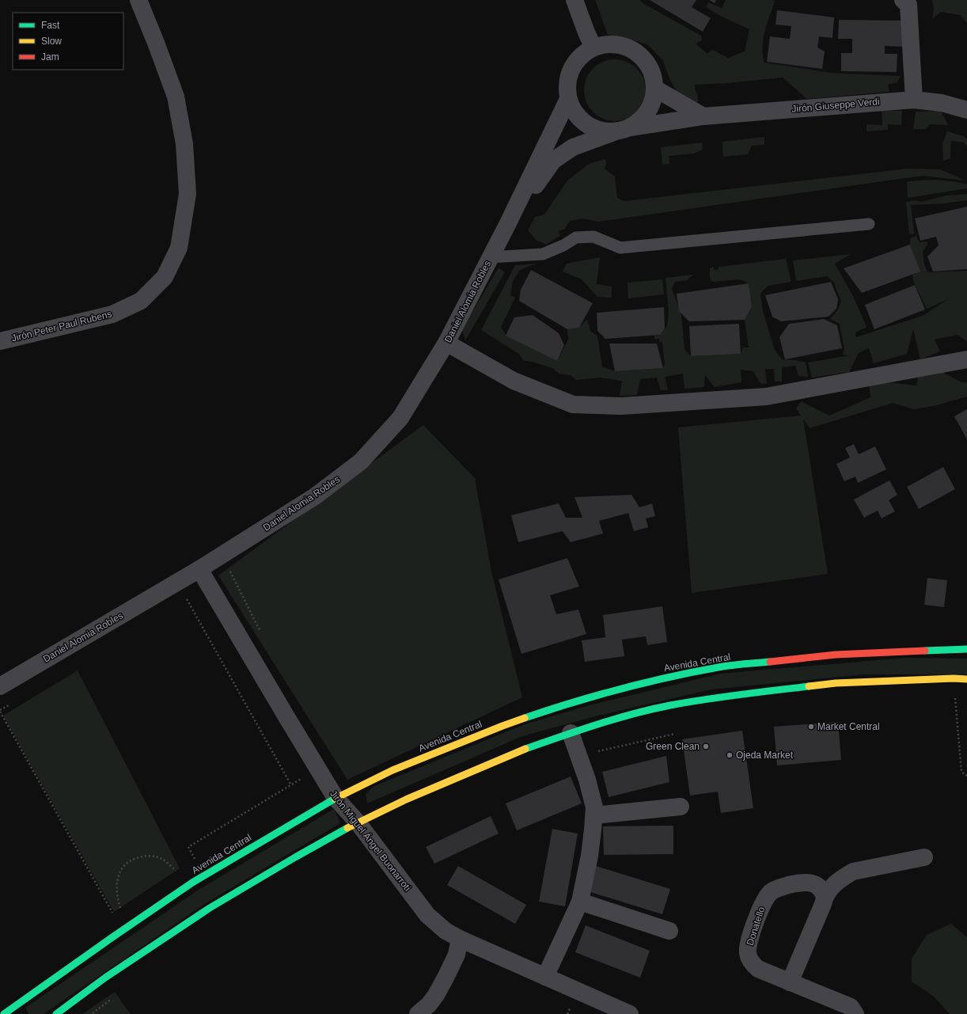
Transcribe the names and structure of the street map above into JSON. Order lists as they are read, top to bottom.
{
  "streets": {
    "street": [
      "Jirón Giuseppe Verdi",
      "Daniel Alomia Robles",
      "Jirón Peter Paul Rubens",
      "Avenida Central",
      "Jirón Miguel Ángel Buonarroti",
      "Donatello"
    ]
  },
  "crossings": [
    ["Jirón Giuseppe Verdi", "Daniel Alomia Robles"],
    ["Daniel Alomia Robles", "Jirón Miguel Ángel Buonarroti"],
    ["Avenida Central", "Jirón Miguel Ángel Buonarroti"]
  ],
  "places": ["Market Central", "Green Clean", "Ojeda Market"],
  "legend": ["Fast", "Slow", "Jam"]
}
